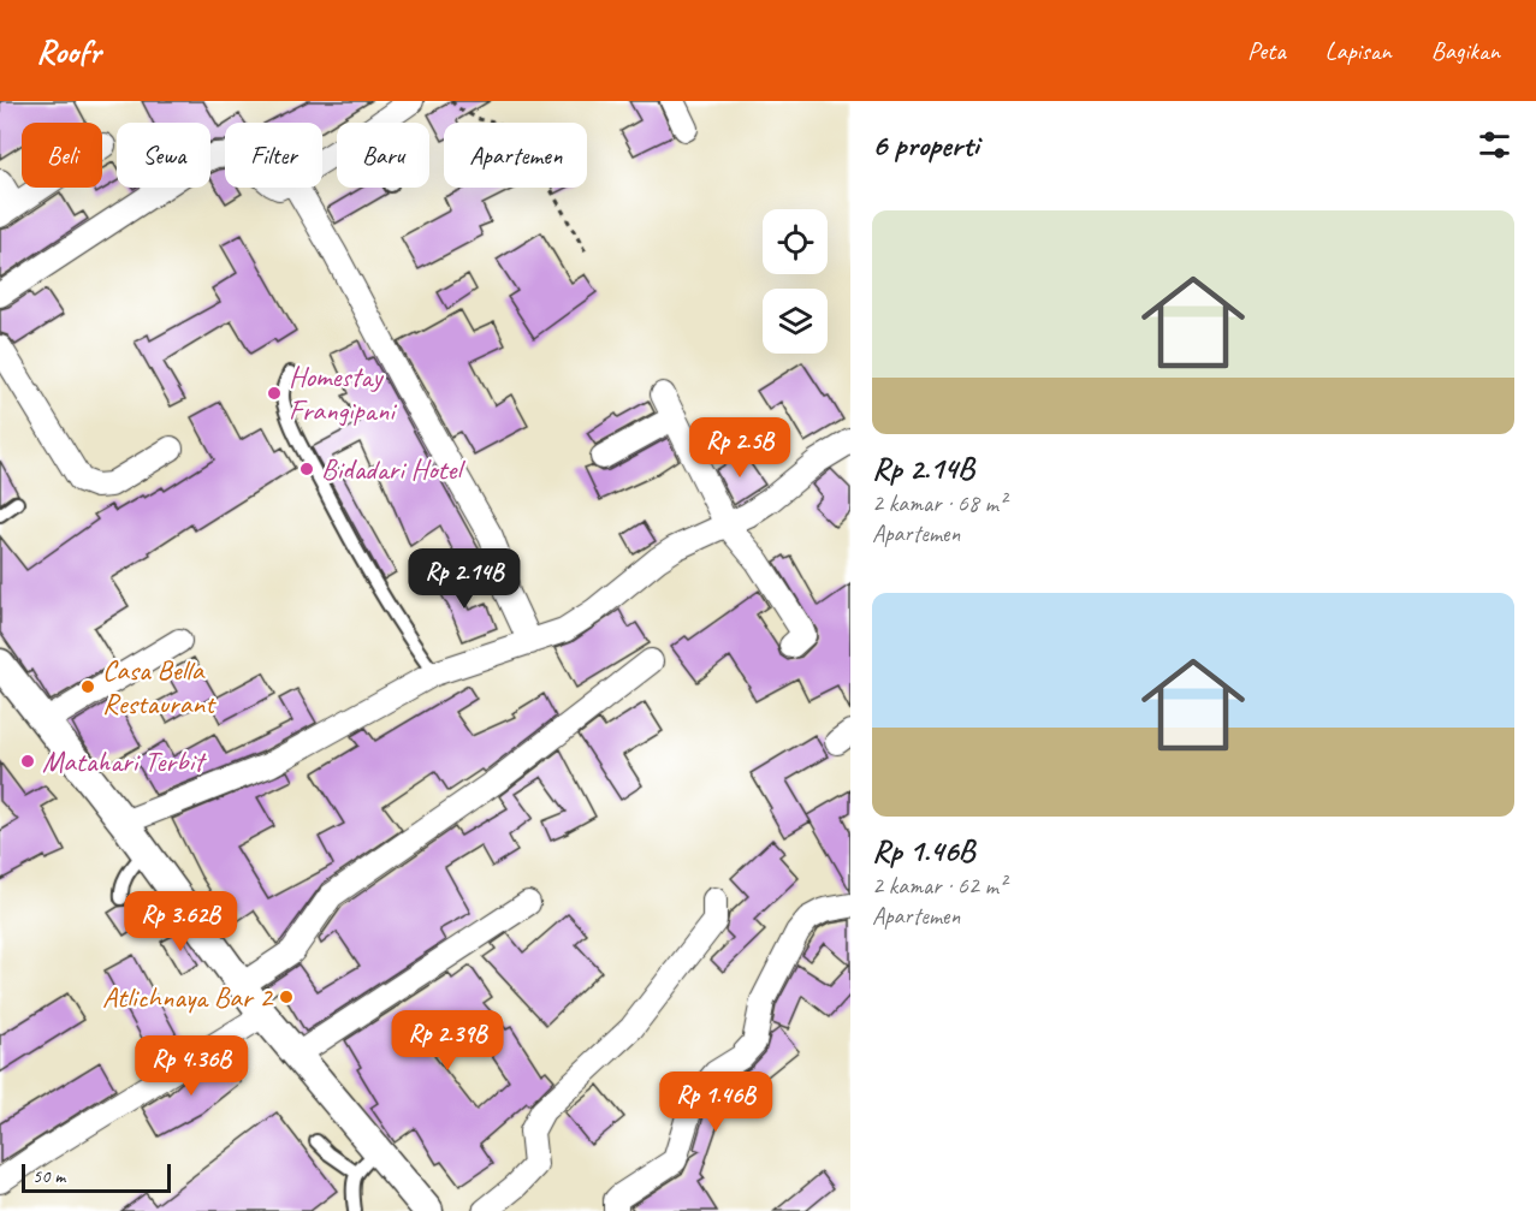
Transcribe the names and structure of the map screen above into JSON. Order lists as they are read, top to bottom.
{
  "places": [
    "Homestay Frangipani",
    "Bidadari Hotel",
    "Casa Bella Restaurant",
    "Matahari Terbit",
    "Atlichnaya Bar 2"
  ],
  "scale_bar": "50 m",
  "page": {
    "header": "Roofr",
    "nav": ["Peta", "Lapisan", "Bagikan"],
    "heading": "6 properti",
    "chip": [
      "Beli",
      "Sewa",
      "Filter",
      "Baru",
      "Apartemen"
    ],
    "list": [
      {
        "name": "Rp 2.14B",
        "note": "2 kamar · 68 m² · Apartemen"
      },
      {
        "name": "Rp 1.46B",
        "note": "2 kamar · 62 m² · Apartemen"
      }
    ],
    "price": [
      "Rp 2.5B",
      "Rp 2.14B",
      "Rp 3.62B",
      "Rp 2.39B",
      "Rp 4.36B",
      "Rp 1.46B"
    ],
    "scale": "50 m"
  }
}
